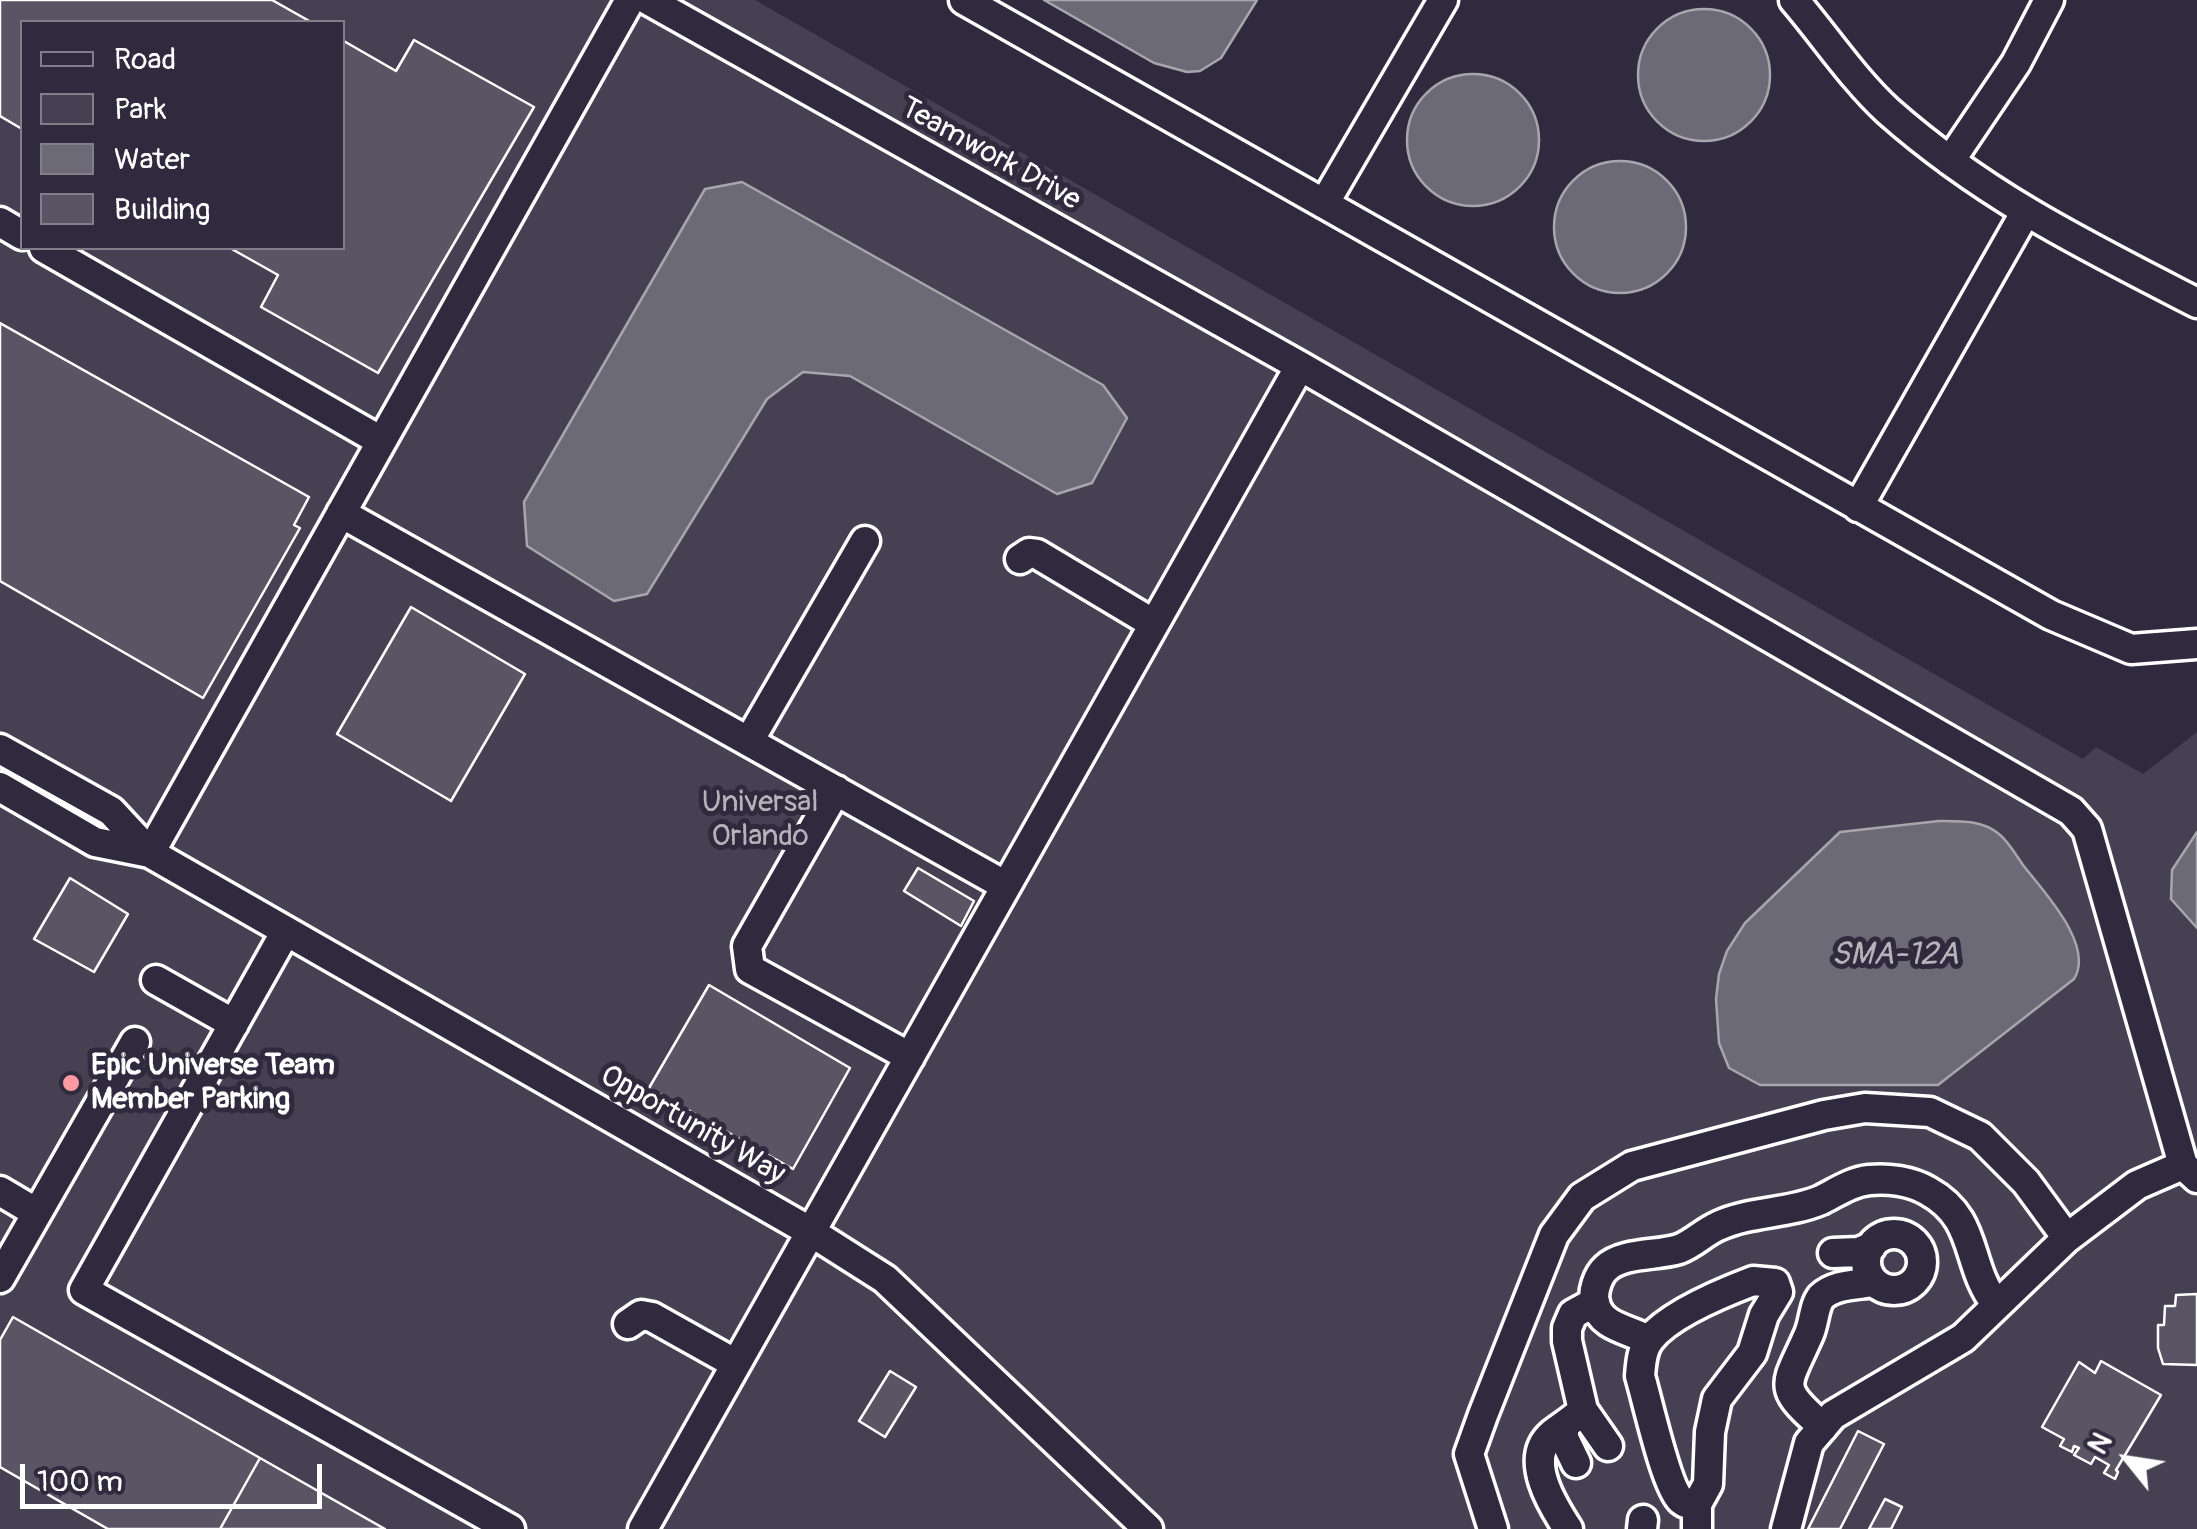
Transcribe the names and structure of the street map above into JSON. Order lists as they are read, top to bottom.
{
  "streets": {
    "street": ["Teamwork Drive", "Opportunity Way"]
  },
  "water": ["SMA-12A"],
  "parks": ["Universal Orlando"],
  "places": ["Epic Universe Team Member Parking"],
  "legend": [
    "Road",
    "Park",
    "Water",
    "Building"
  ],
  "scale_bar": "100 m",
  "north": "top left"
}
